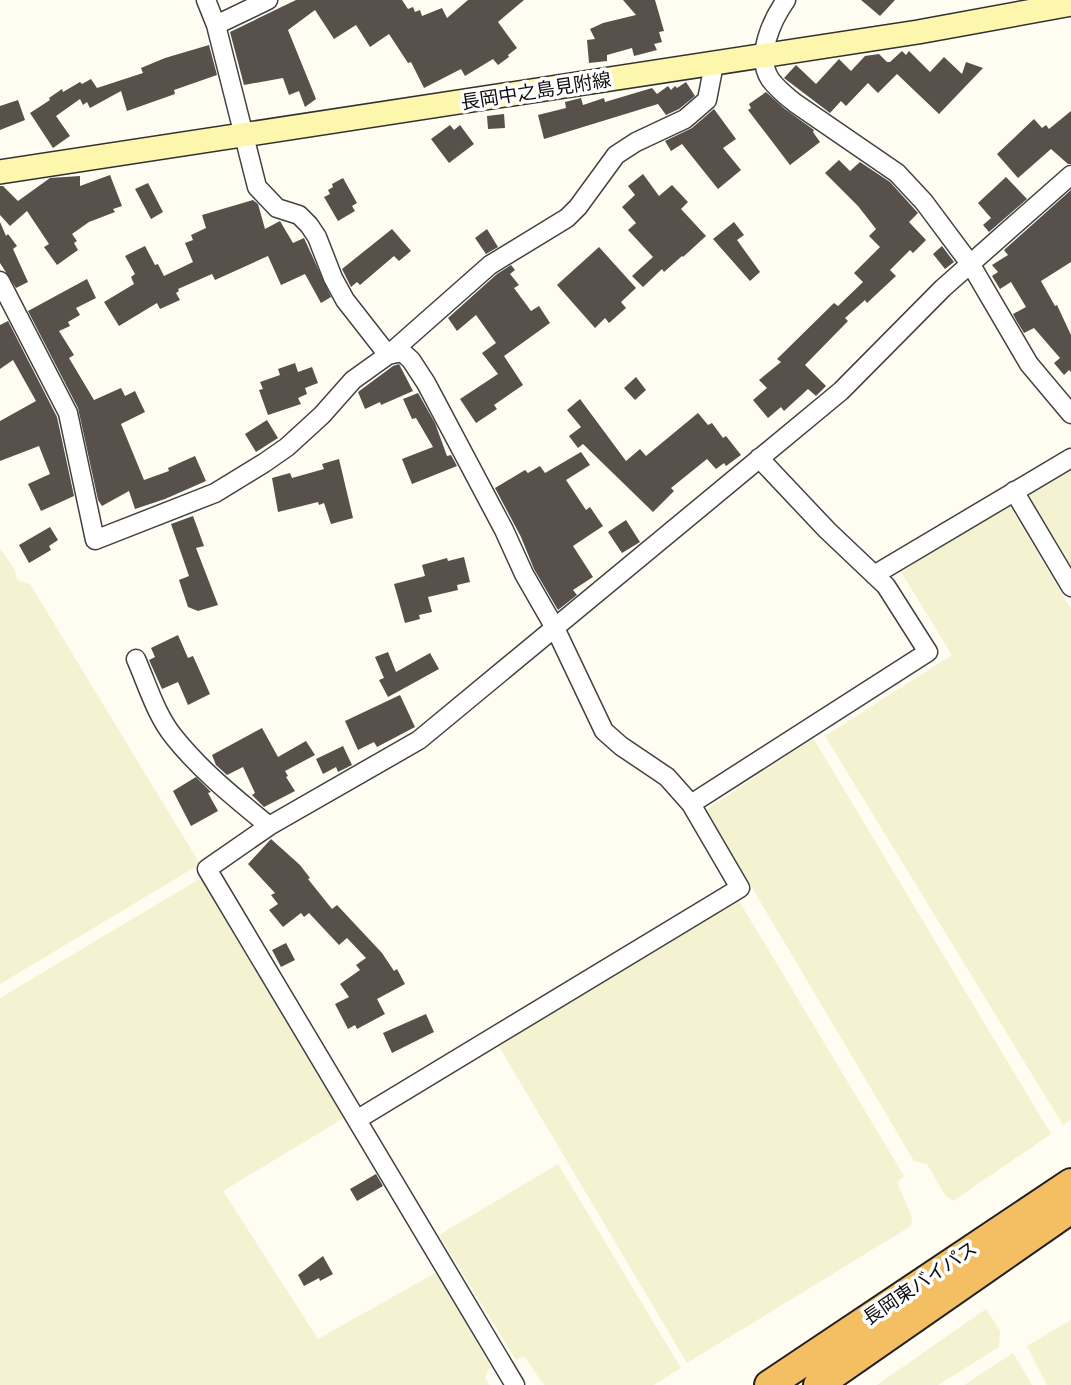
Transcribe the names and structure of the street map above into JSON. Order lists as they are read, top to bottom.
{
  "streets": {
    "highway": ["長岡東バイパス"],
    "main road": ["長岡中之島見附線"]
  }
}
